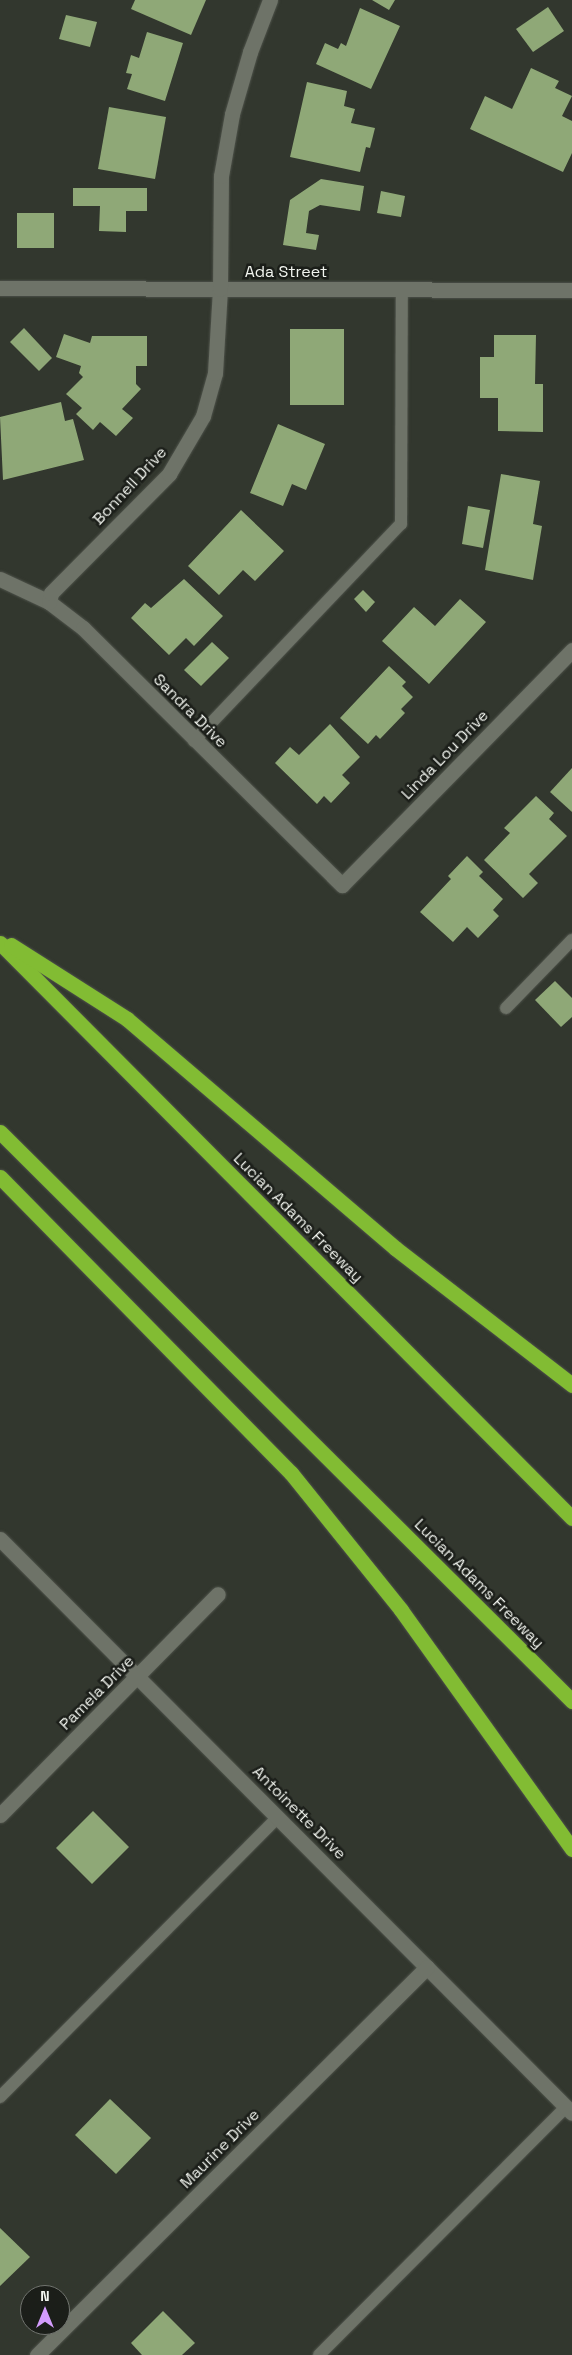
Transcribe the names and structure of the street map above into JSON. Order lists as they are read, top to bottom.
{
  "streets": {
    "highway": ["Lucian Adams Freeway"],
    "street": [
      "Ada Street",
      "Bonnell Drive",
      "Sandra Drive",
      "Linda Lou Drive",
      "Pamela Drive",
      "Antoinette Drive",
      "Maurine Drive"
    ]
  },
  "crossings": [
    ["Ada Street", "Bonnell Drive"],
    ["Bonnell Drive", "Sandra Drive"],
    ["Sandra Drive", "Linda Lou Drive"],
    ["Pamela Drive", "Antoinette Drive"],
    ["Antoinette Drive", "Maurine Drive"]
  ],
  "north": "top"
}
